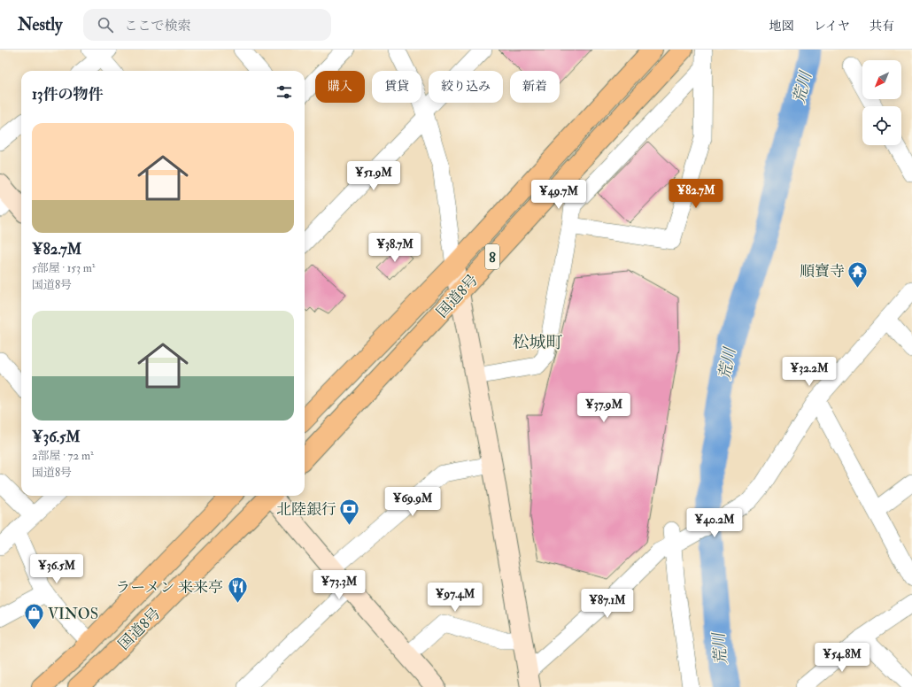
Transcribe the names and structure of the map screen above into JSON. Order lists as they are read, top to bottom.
{
  "streets": {
    "highway": ["8", "国道8号"]
  },
  "districts": ["松城町"],
  "water": ["荒川"],
  "places": {
    "temple": ["順寶寺"],
    "bank": ["北陸銀行"],
    "restaurant": ["ラーメン 来来亭"],
    "shop": ["VINOS"]
  },
  "north": "bottom left",
  "page": {
    "header": "Nestly",
    "search": "ここで検索",
    "nav": ["地図", "レイヤ", "共有"],
    "chip": [
      "購入",
      "賃貸",
      "絞り込み",
      "新着"
    ],
    "heading": "13件の物件",
    "list": [
      {
        "name": "¥82.7M",
        "note": "5部屋 · 153 m² · 国道8号"
      },
      {
        "name": "¥36.5M",
        "note": "2部屋 · 72 m² · 国道8号"
      }
    ],
    "price": [
      "¥51.9M",
      "¥82.7M",
      "¥49.7M",
      "¥38.7M",
      "¥32.2M",
      "¥37.9M",
      "¥69.9M",
      "¥40.2M",
      "¥36.5M",
      "¥73.3M",
      "¥97.4M",
      "¥87.1M",
      "¥54.8M"
    ]
  }
}
